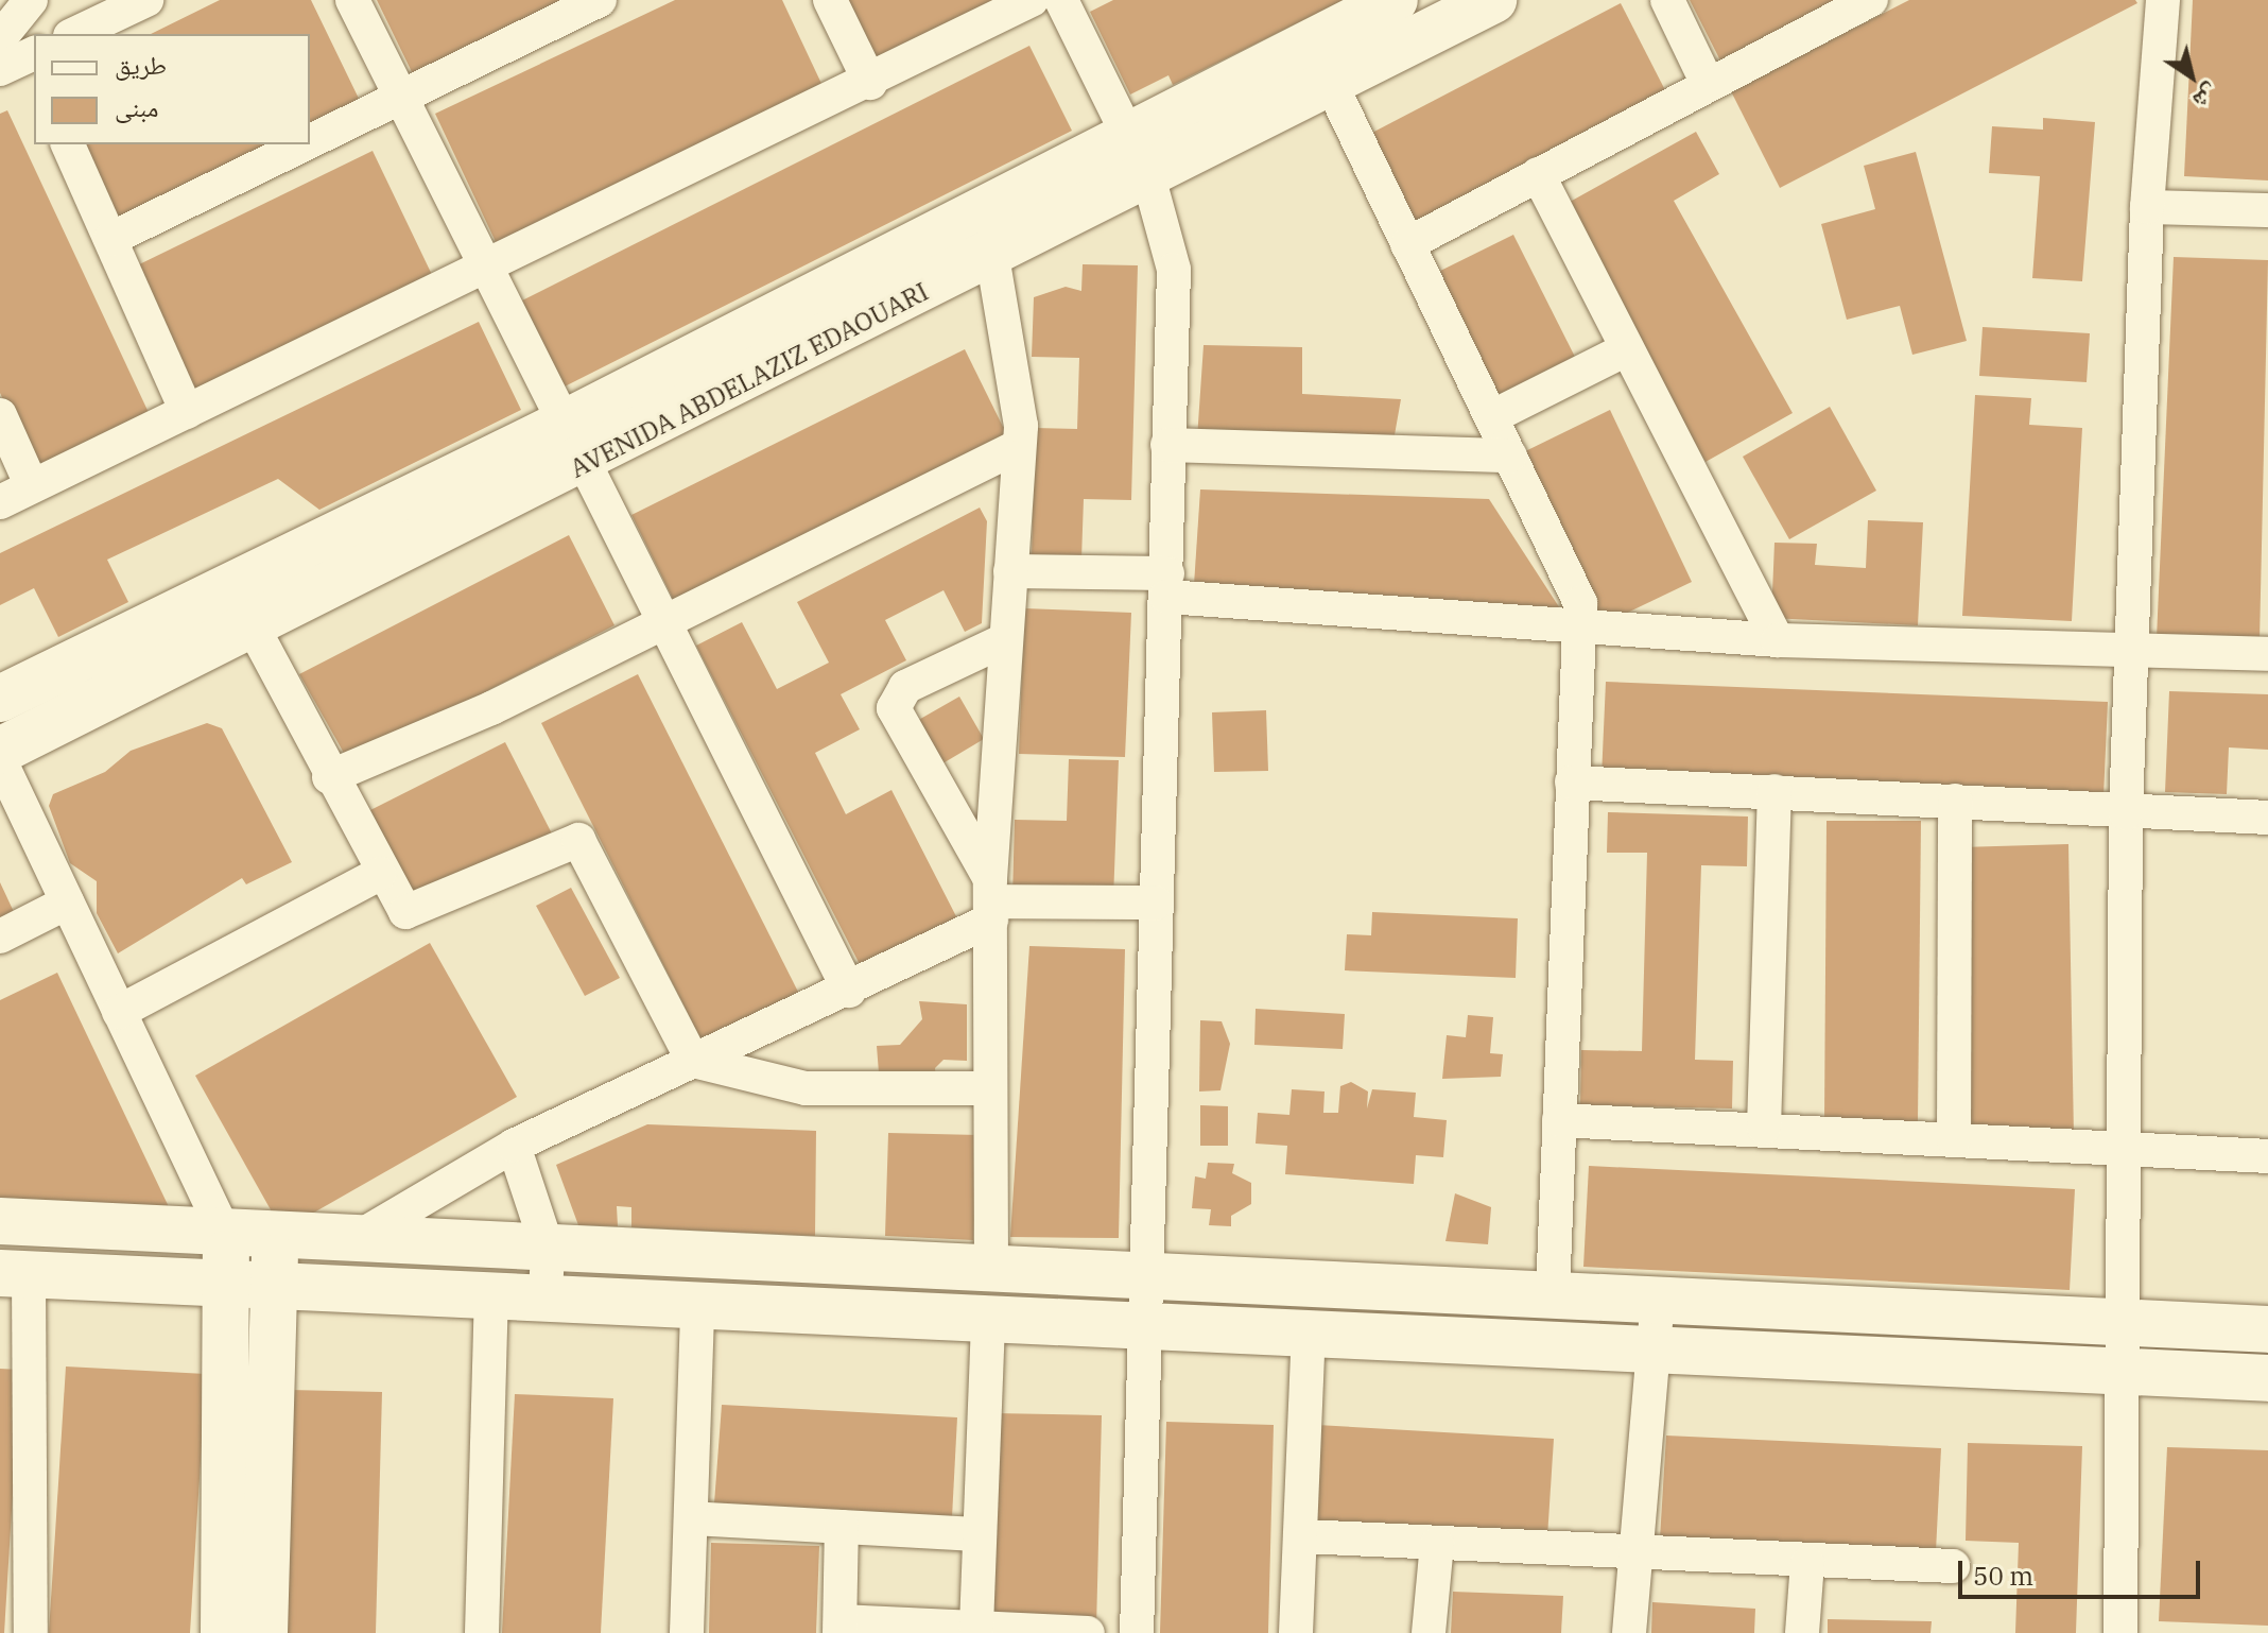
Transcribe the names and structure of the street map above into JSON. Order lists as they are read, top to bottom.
{
  "streets": {
    "street": ["AVENIDA ABDELAZIZ EDAOUARI"]
  },
  "legend": ["طريق", "مبنى"],
  "scale_bar": "50 m",
  "north": "bottom right"
}
